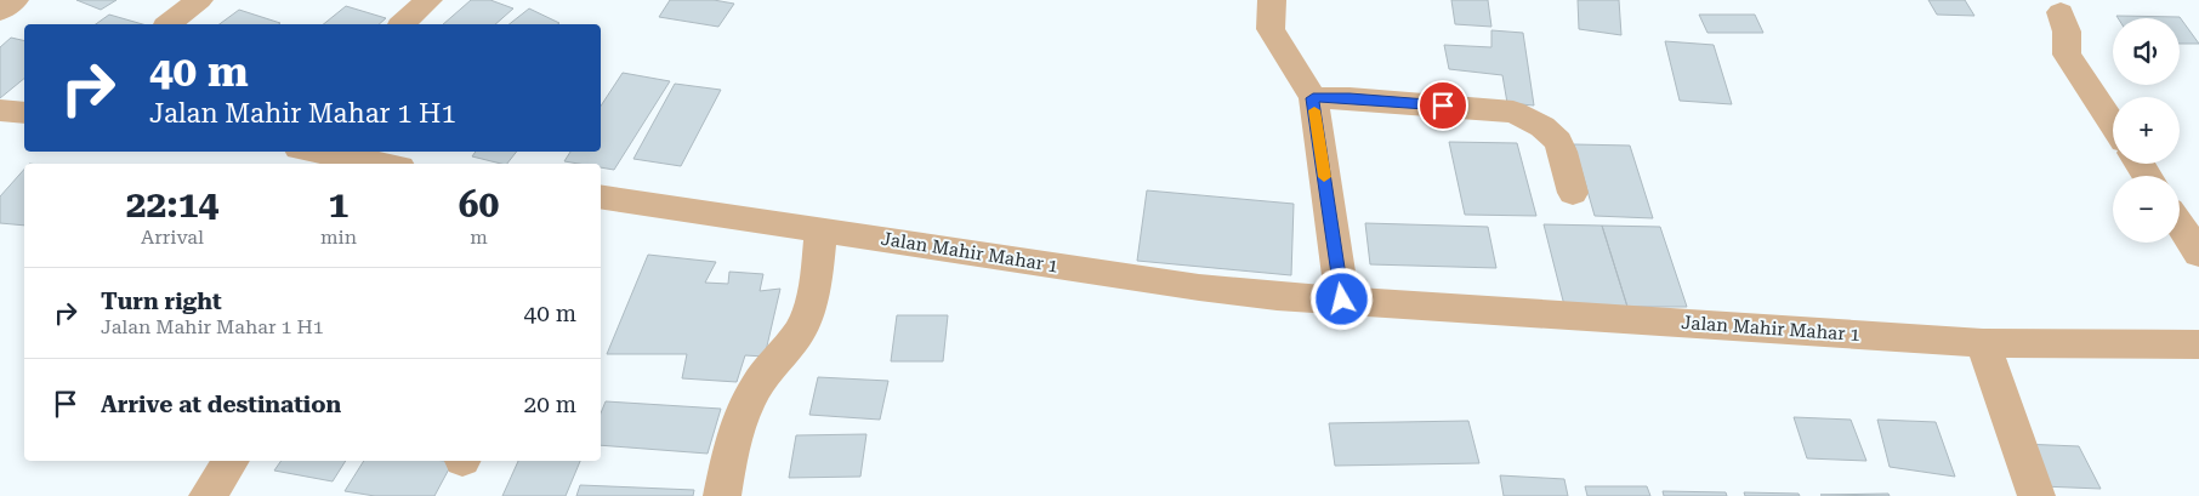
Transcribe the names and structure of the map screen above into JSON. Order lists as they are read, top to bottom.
{
  "streets": {
    "street": ["Jalan Mahir Mahar 1"]
  },
  "page": {
    "map_buttons": ["+", "−"],
    "turn": ["40 m", "Jalan Mahir Mahar 1 H1"],
    "eta": [
      "22:14",
      "Arrival",
      "1",
      "min",
      "60",
      "m"
    ],
    "list": [
      {
        "name": "Turn right",
        "note": "Jalan Mahir Mahar 1 H1",
        "value": "40 m"
      },
      {
        "name": "Arrive at destination",
        "value": "20 m"
      }
    ]
  }
}
